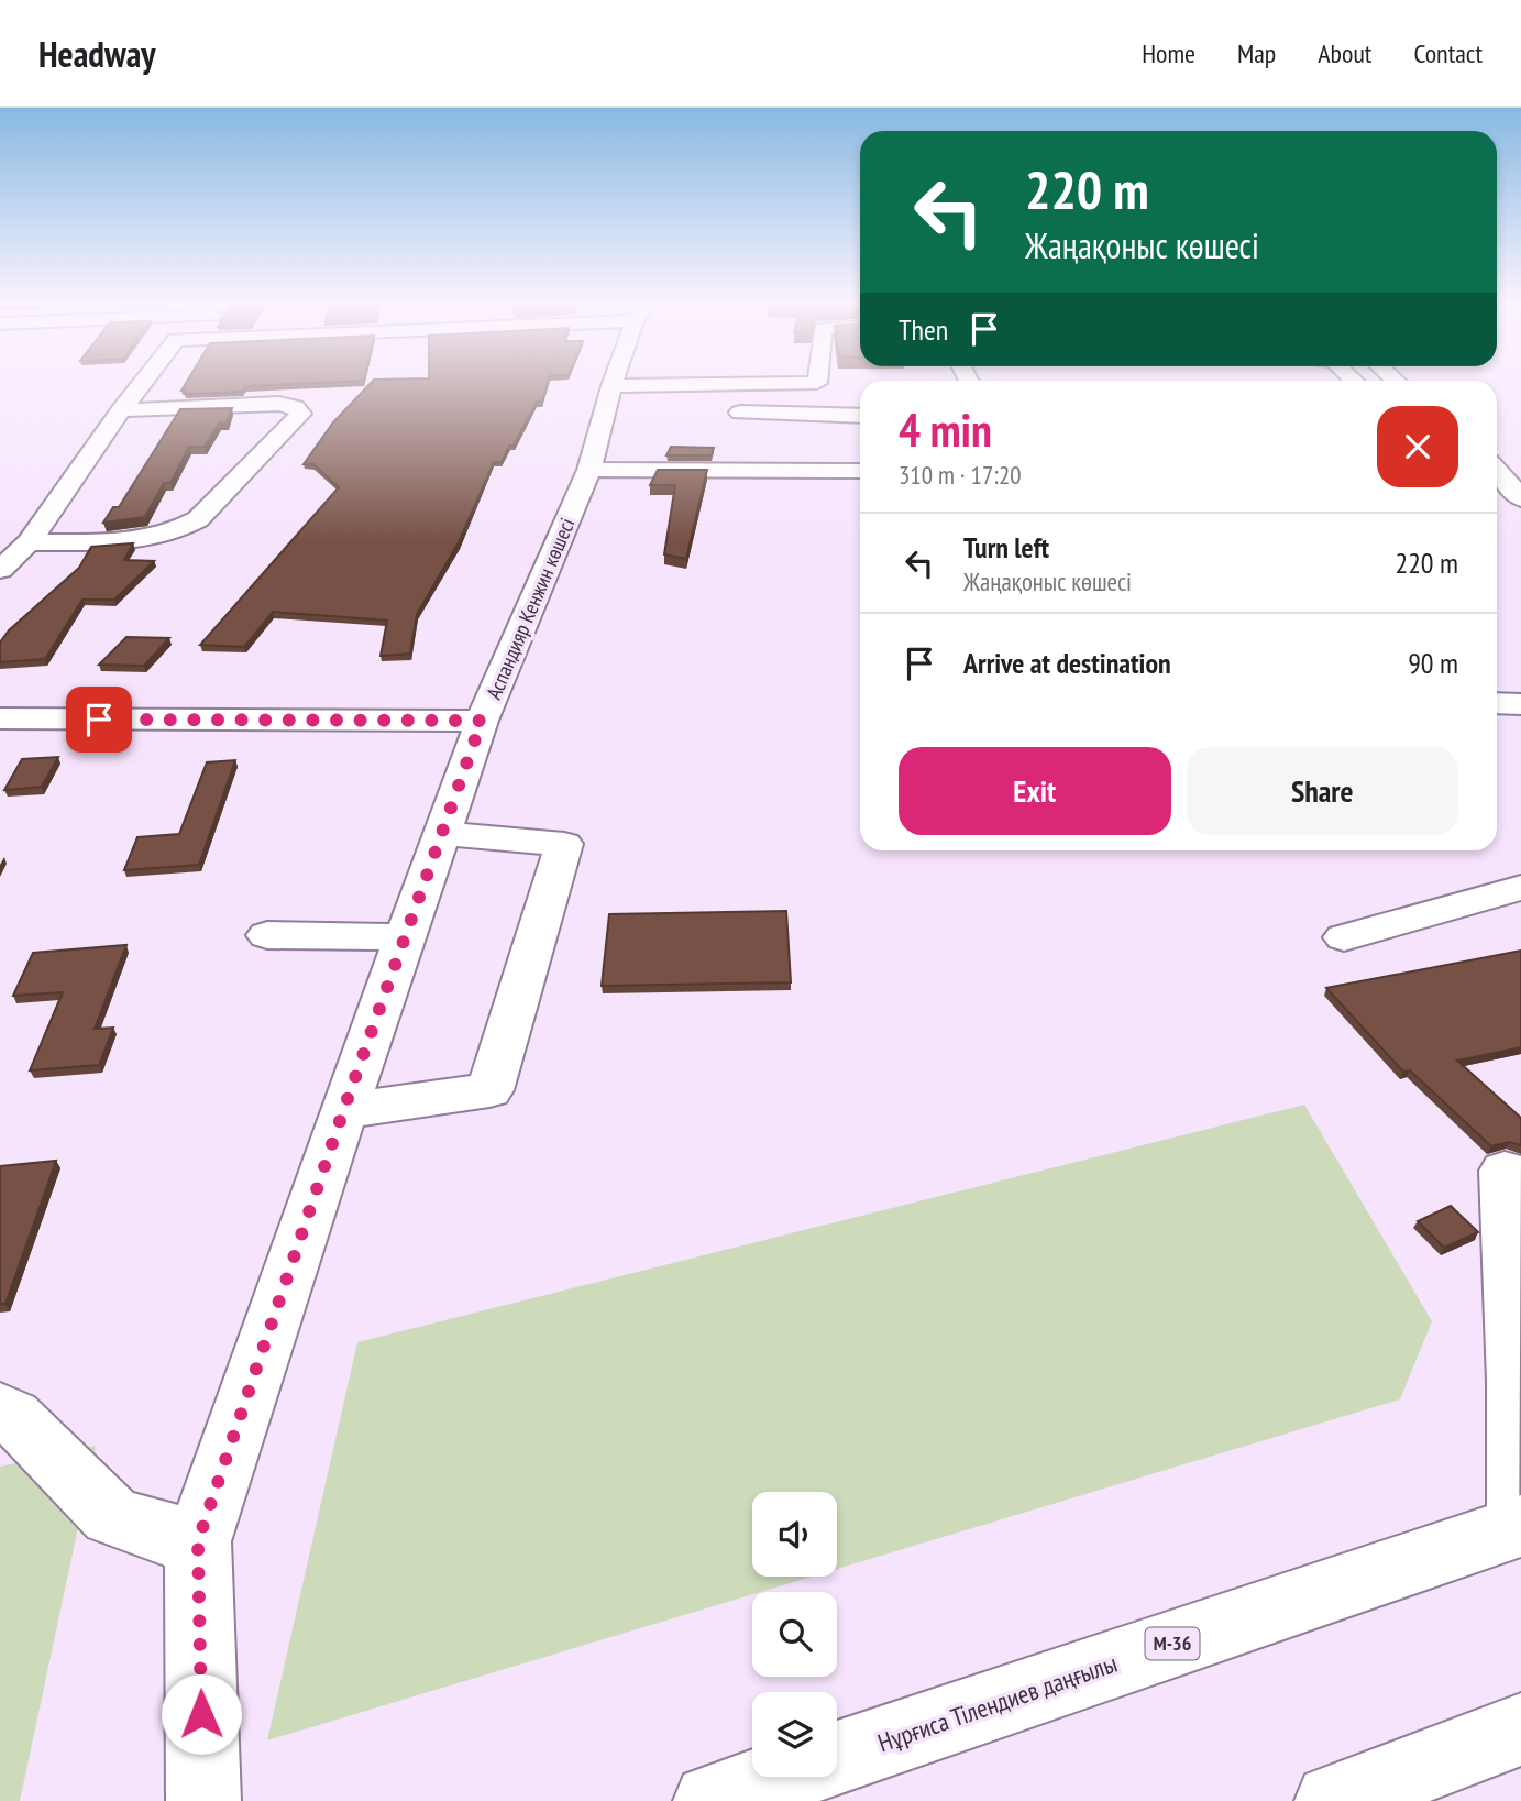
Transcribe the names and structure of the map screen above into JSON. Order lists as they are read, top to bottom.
{
  "streets": {
    "street": ["Аспандияр Кенжин көшесі", "M-36", "Нұрғиса Тілендиев даңғылы"]
  },
  "page": {
    "header": "Headway",
    "nav": [
      "Home",
      "Map",
      "About",
      "Contact"
    ],
    "turn": ["220 m", "Жаңақоныс көшесі"],
    "then": "Then",
    "heading": ["4 min", "310 m · 17:20"],
    "list": [
      {
        "name": "Turn left",
        "note": "Жаңақоныс көшесі",
        "value": "220 m"
      },
      {
        "name": "Arrive at destination",
        "value": "90 m"
      }
    ],
    "buttons": ["Exit", "Share"]
  }
}
